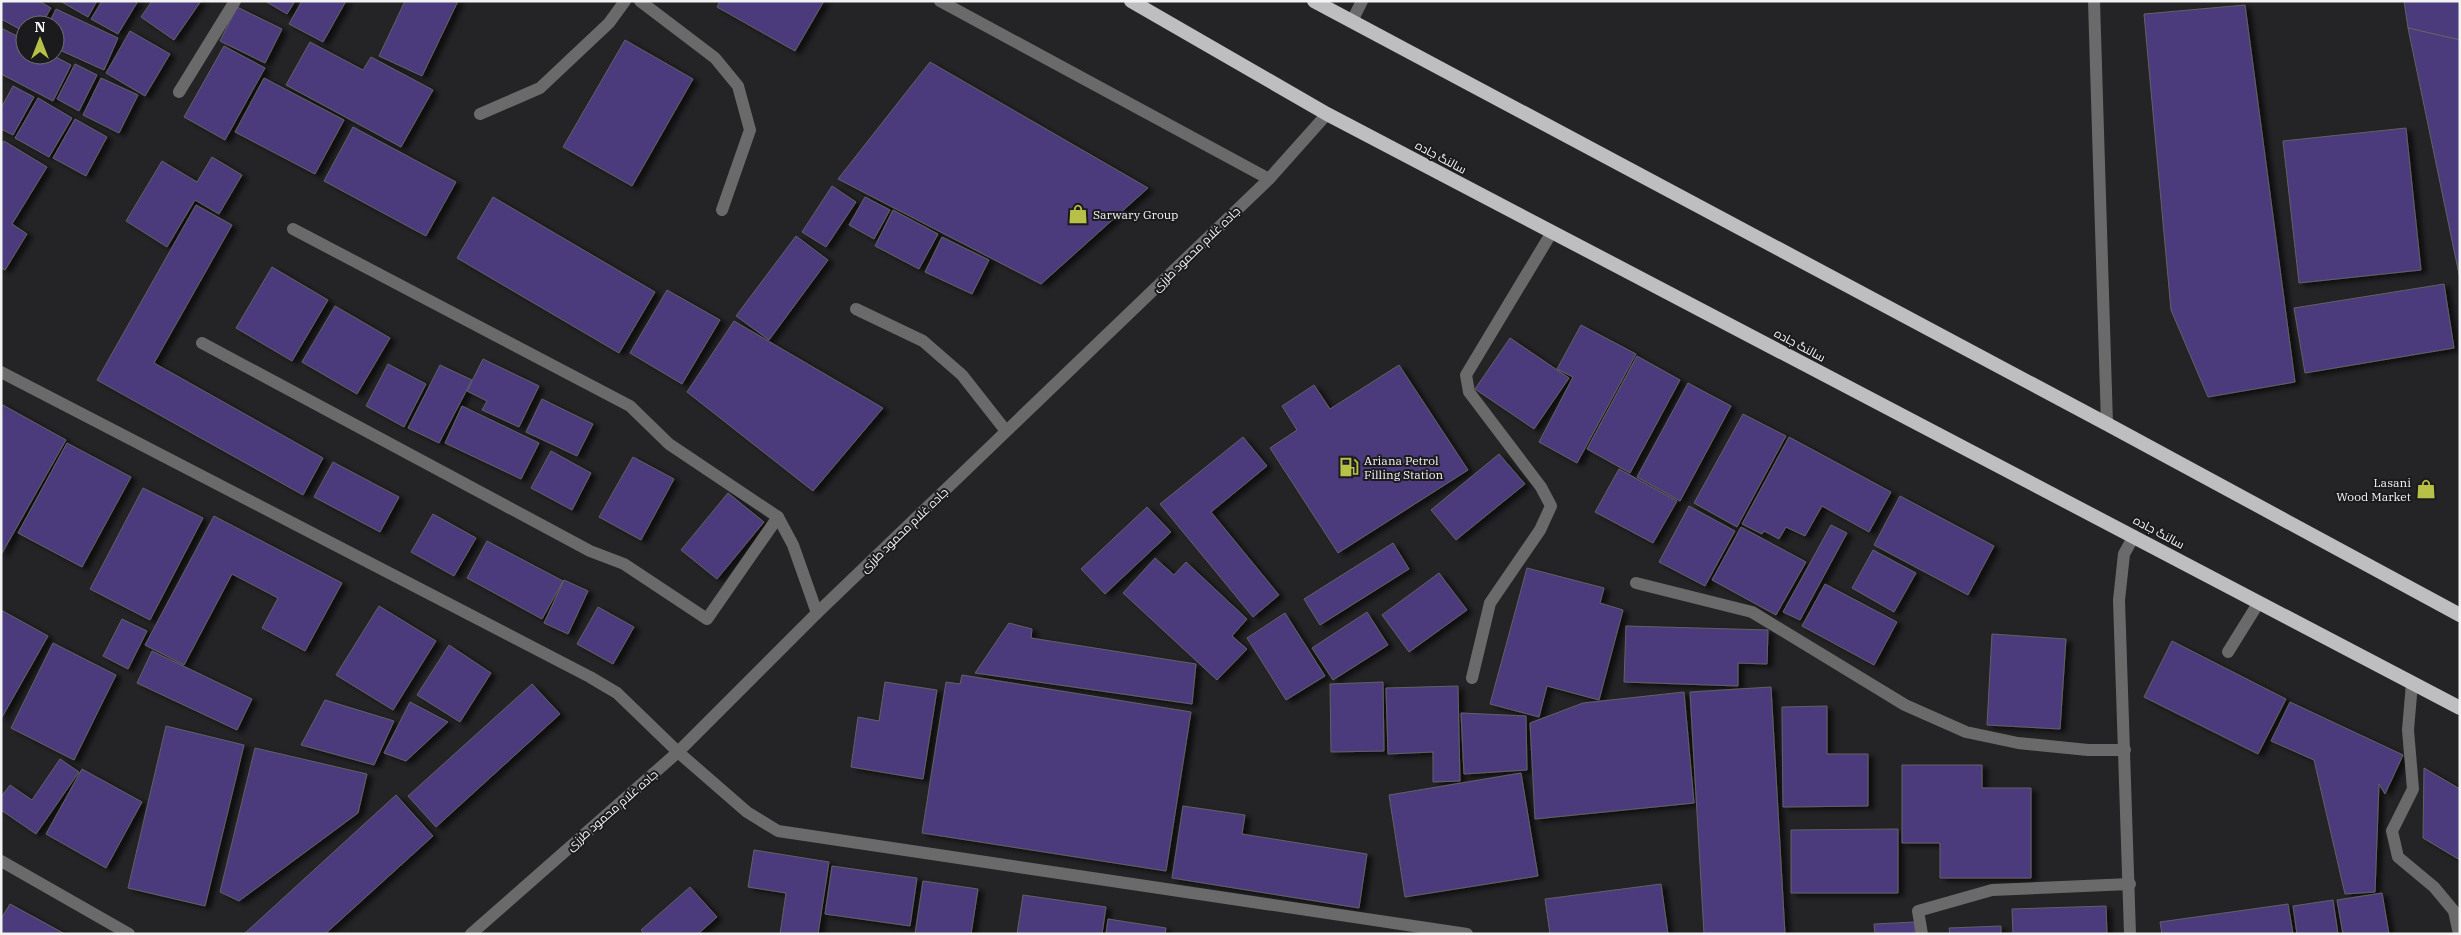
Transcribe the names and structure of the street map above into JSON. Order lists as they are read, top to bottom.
{
  "streets": {
    "highway": ["سالنگ جاده"],
    "street": ["جاده غلام‌ محمود طرزی"]
  },
  "crossings": [
    ["سالنگ جاده", "جاده غلام‌ محمود طرزی"]
  ],
  "places": {
    "shop": ["Sarwary Group", "Lasani Wood Market"],
    "fuel station": ["Ariana Petrol Filling Station"]
  },
  "north": "top"
}
